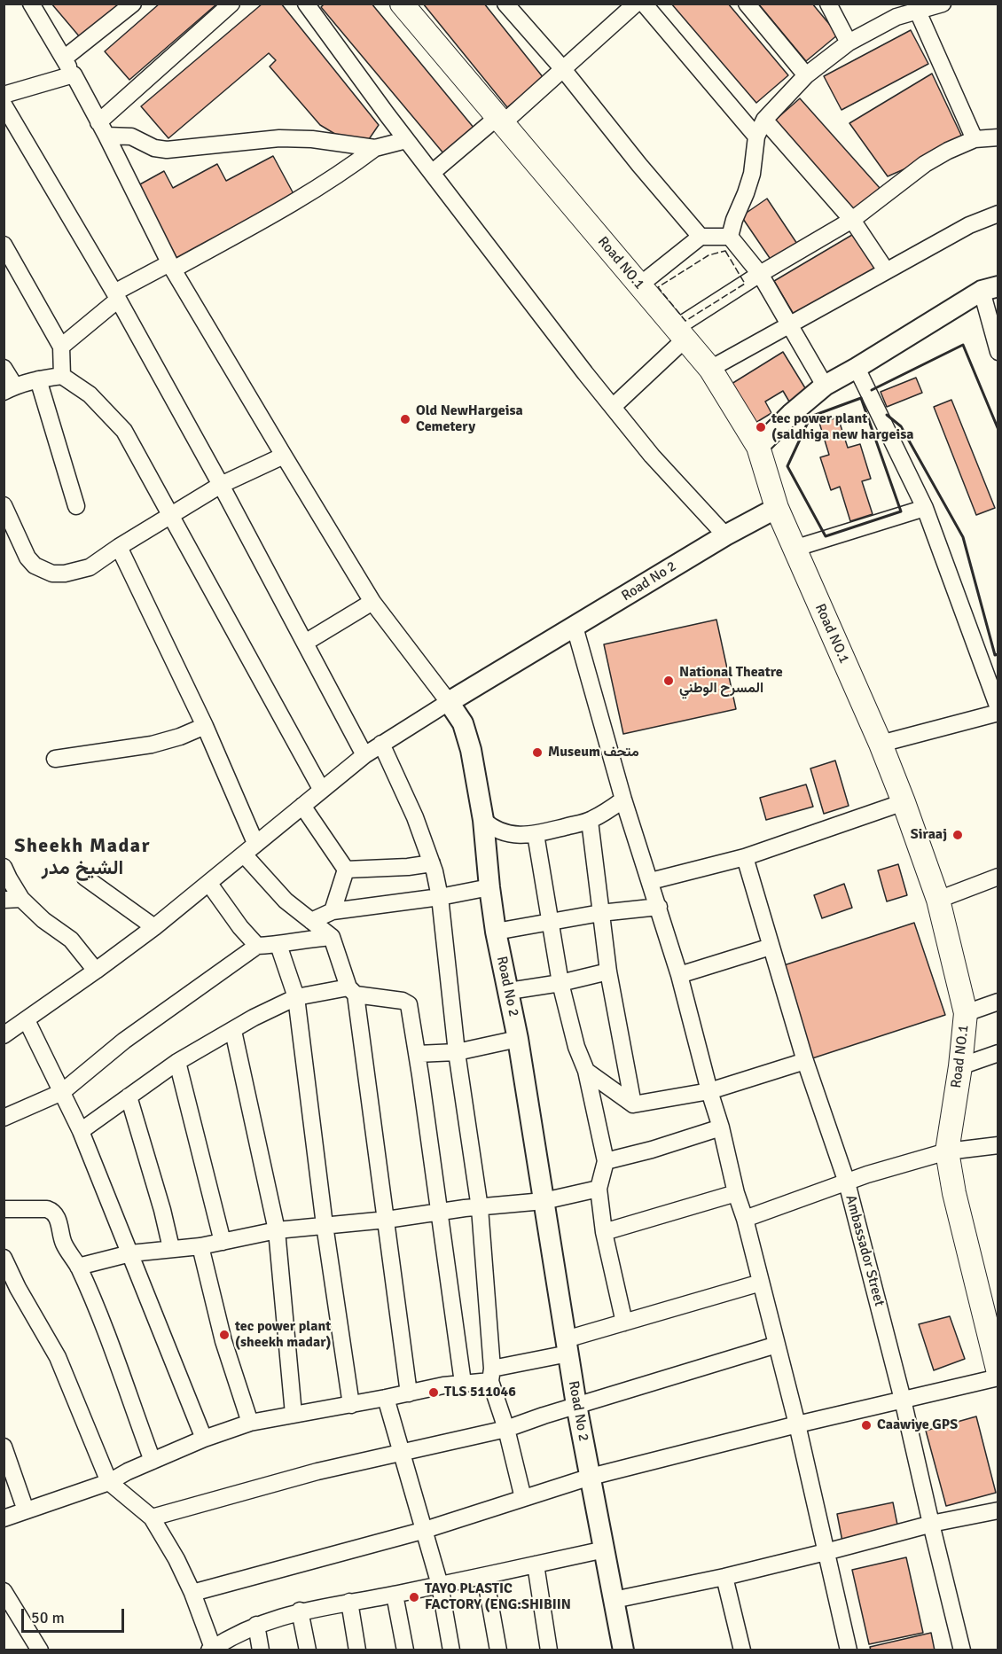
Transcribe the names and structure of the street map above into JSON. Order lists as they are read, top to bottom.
{
  "streets": {
    "highway": ["Road NO.1"],
    "main road": ["Road No 2"],
    "street": ["Ambassador Street"]
  },
  "crossings": [
    ["Road NO.1", "Road No 2"]
  ],
  "districts": ["Sheekh Madar الشيخ مدر"],
  "places": [
    "Old NewHargeisa Cemetery",
    "tec power plant (saldhiga new hargeisa",
    "National Theatre المسرح الوطني",
    "Museum متحف",
    "Siraaj",
    "tec power plant (sheekh madar)",
    "TLS 511046",
    "Caawiye GPS",
    "TAYO PLASTIC FACTORY (ENG:SHIBIIN"
  ],
  "scale_bar": "50 m"
}
